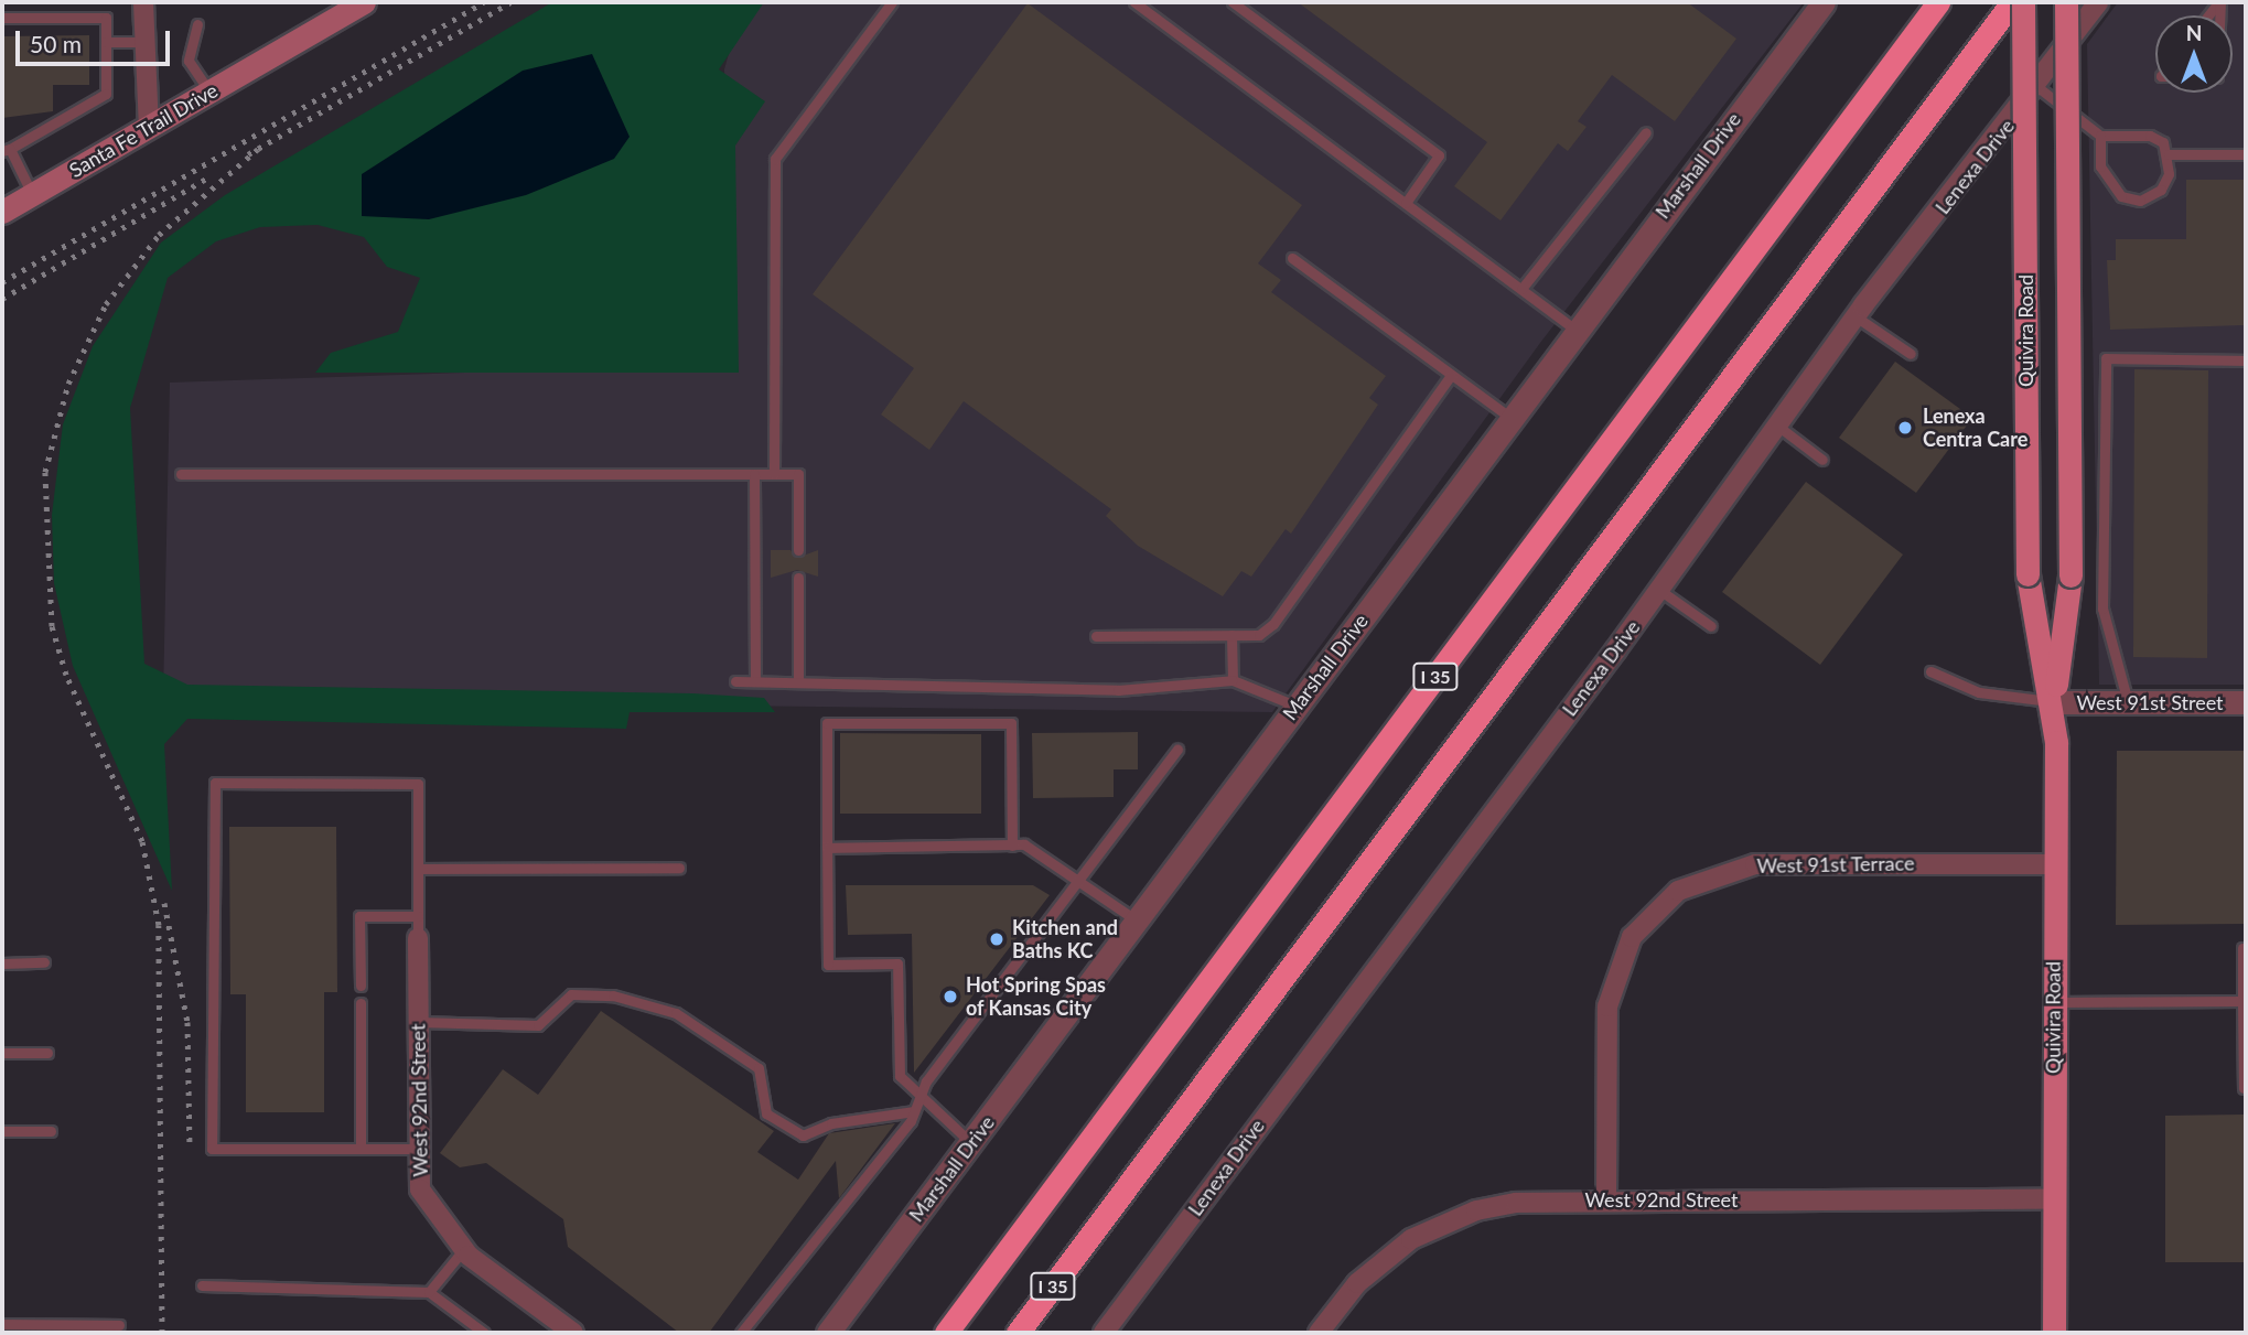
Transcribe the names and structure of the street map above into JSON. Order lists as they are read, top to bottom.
{
  "streets": {
    "highway": ["I 35"],
    "main road": ["Santa Fe Trail Drive", "Quivira Road"],
    "street": [
      "Marshall Drive",
      "Lenexa Drive",
      "West 91st Street",
      "West 91st Terrace",
      "West 92nd Street"
    ]
  },
  "crossings": [
    ["Quivira Road", "West 91st Street"],
    ["Quivira Road", "West 91st Terrace"],
    ["Quivira Road", "West 92nd Street"],
    ["West 91st Terrace", "West 92nd Street"]
  ],
  "places": ["Lenexa Centra Care", "Kitchen and Baths KC", "Hot Spring Spas of Kansas City"],
  "scale_bar": "50 m",
  "north": "top"
}
